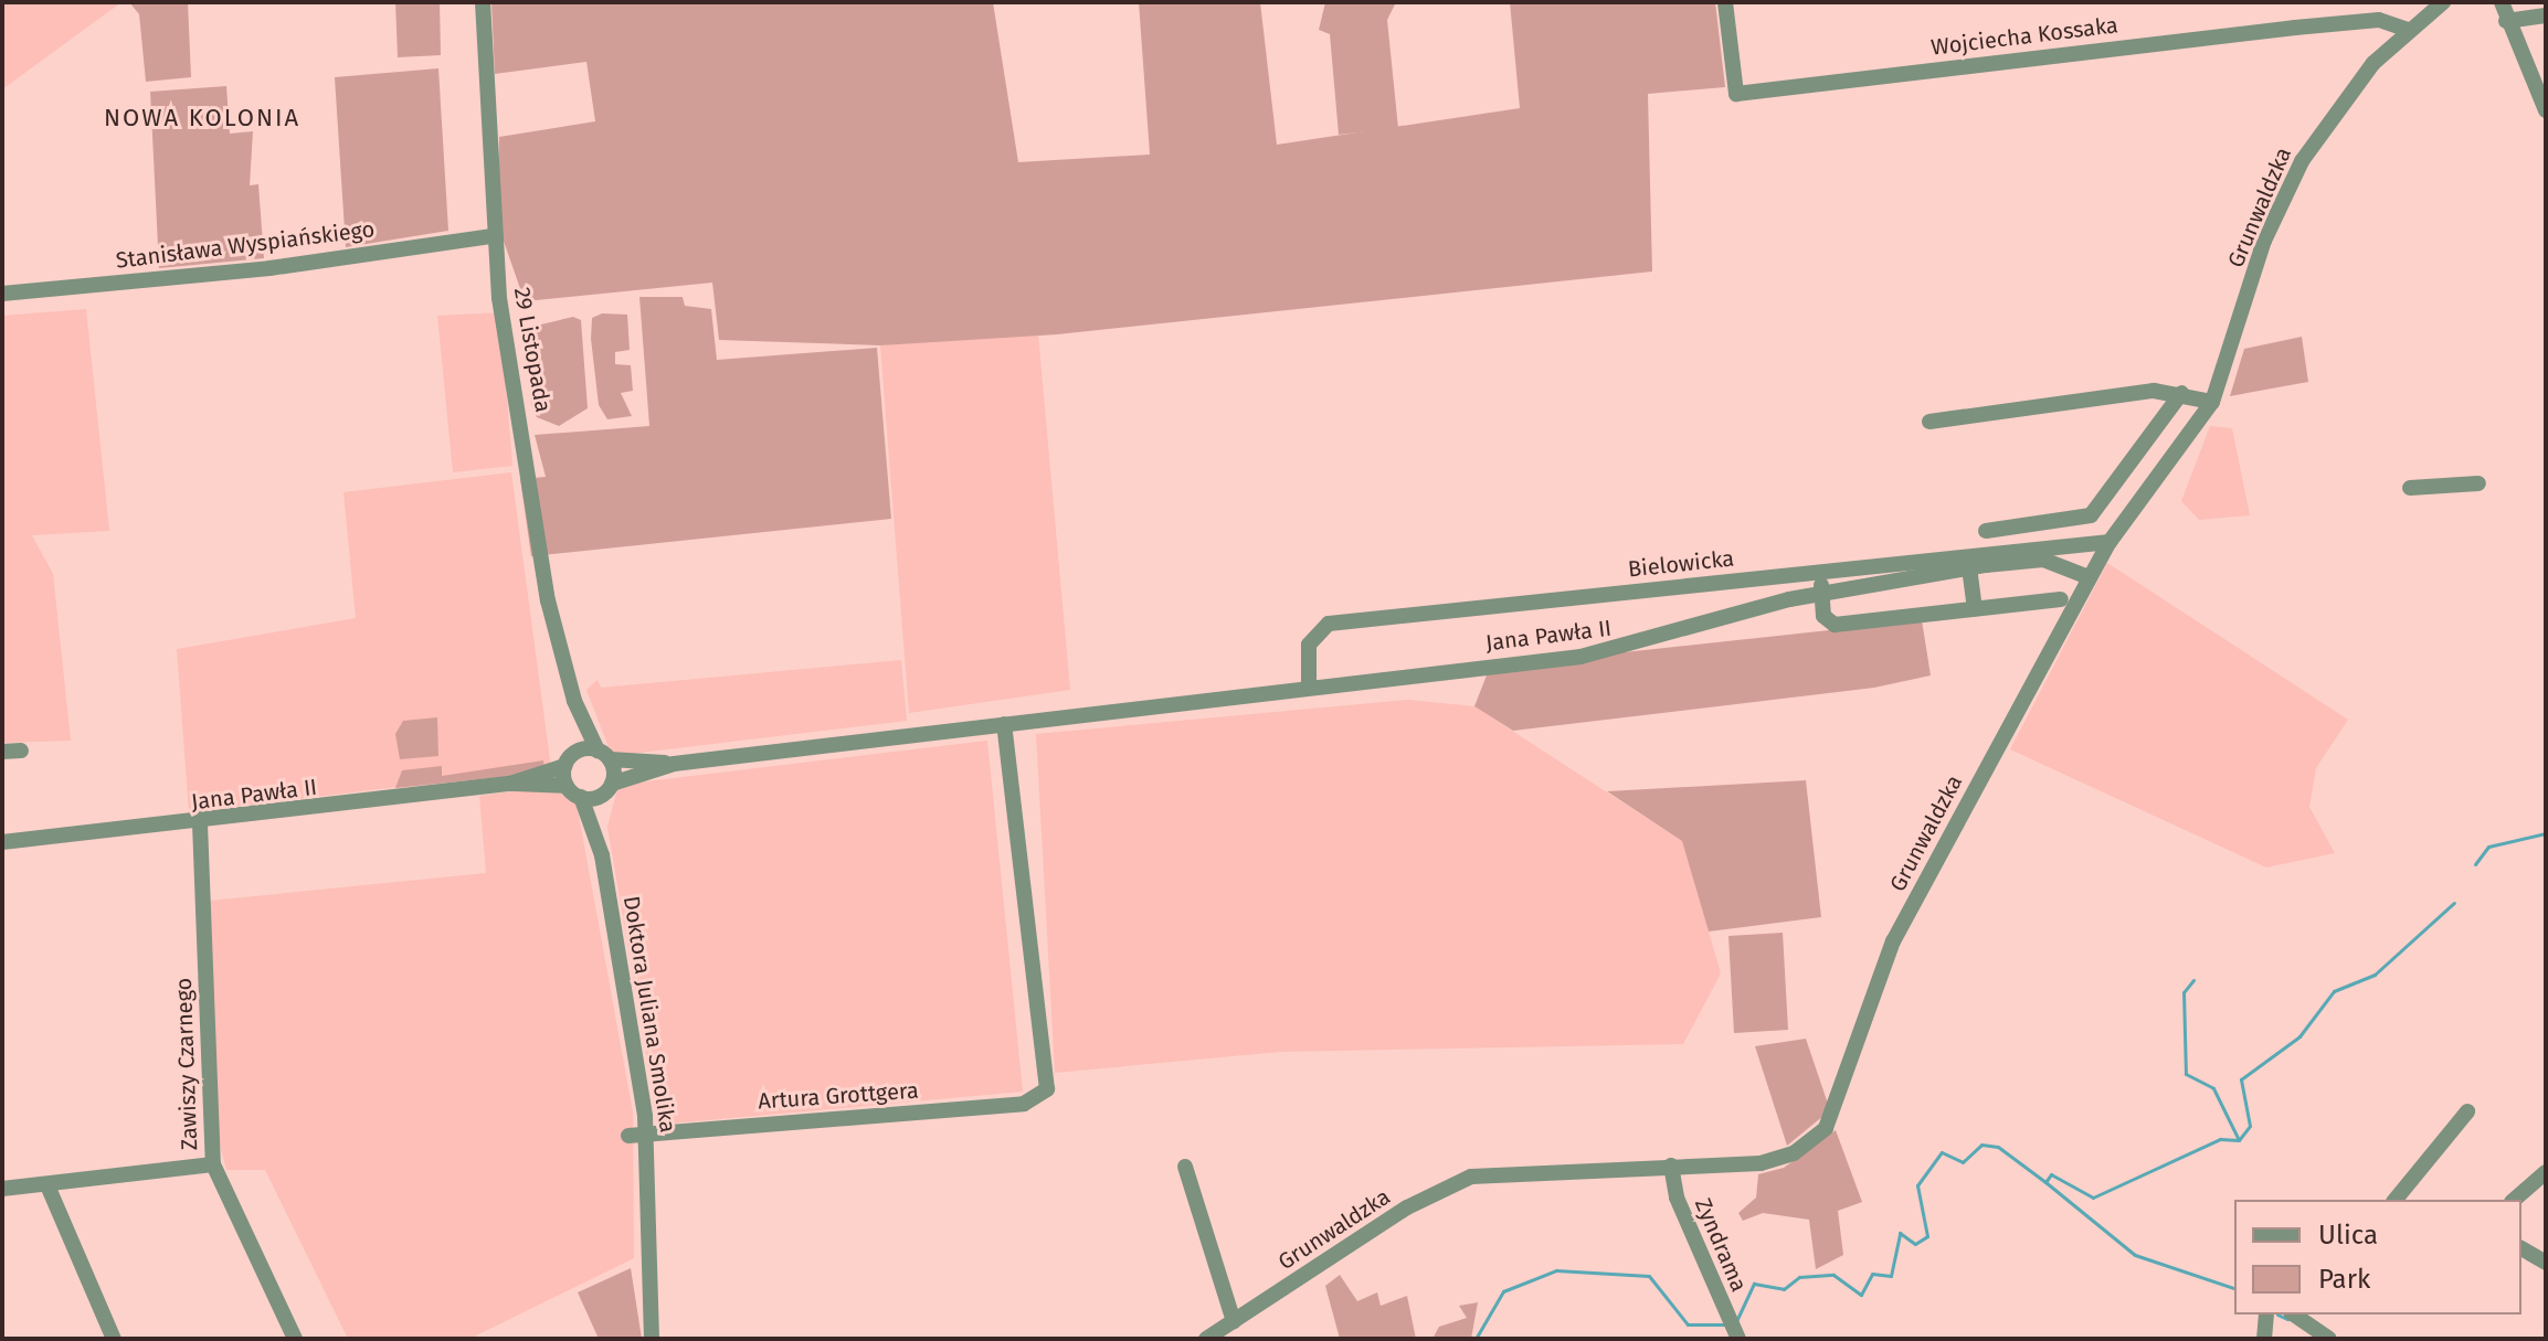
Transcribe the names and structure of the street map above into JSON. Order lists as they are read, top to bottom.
{
  "streets": {
    "street": [
      "Wojciecha Kossaka",
      "Grunwaldzka",
      "Stanisława Wyspiańskiego",
      "29 Listopada",
      "Bielowicka",
      "Jana Pawła II",
      "Doktora Juliana Smolika",
      "Zawiszy Czarnego",
      "Artura Grottgera",
      "Zyndrama"
    ]
  },
  "crossings": [
    ["Wojciecha Kossaka", "Grunwaldzka"],
    ["Grunwaldzka", "Bielowicka"],
    ["Grunwaldzka", "Jana Pawła II"],
    ["Grunwaldzka", "Zyndrama"],
    ["Stanisława Wyspiańskiego", "29 Listopada"],
    ["29 Listopada", "Jana Pawła II"],
    ["29 Listopada", "Doktora Juliana Smolika"],
    ["Bielowicka", "Jana Pawła II"],
    ["Jana Pawła II", "Doktora Juliana Smolika"],
    ["Jana Pawła II", "Zawiszy Czarnego"],
    ["Jana Pawła II", "Artura Grottgera"],
    ["Doktora Juliana Smolika", "Artura Grottgera"]
  ],
  "districts": ["NOWA KOLONIA"],
  "legend": ["Ulica", "Park"]
}
